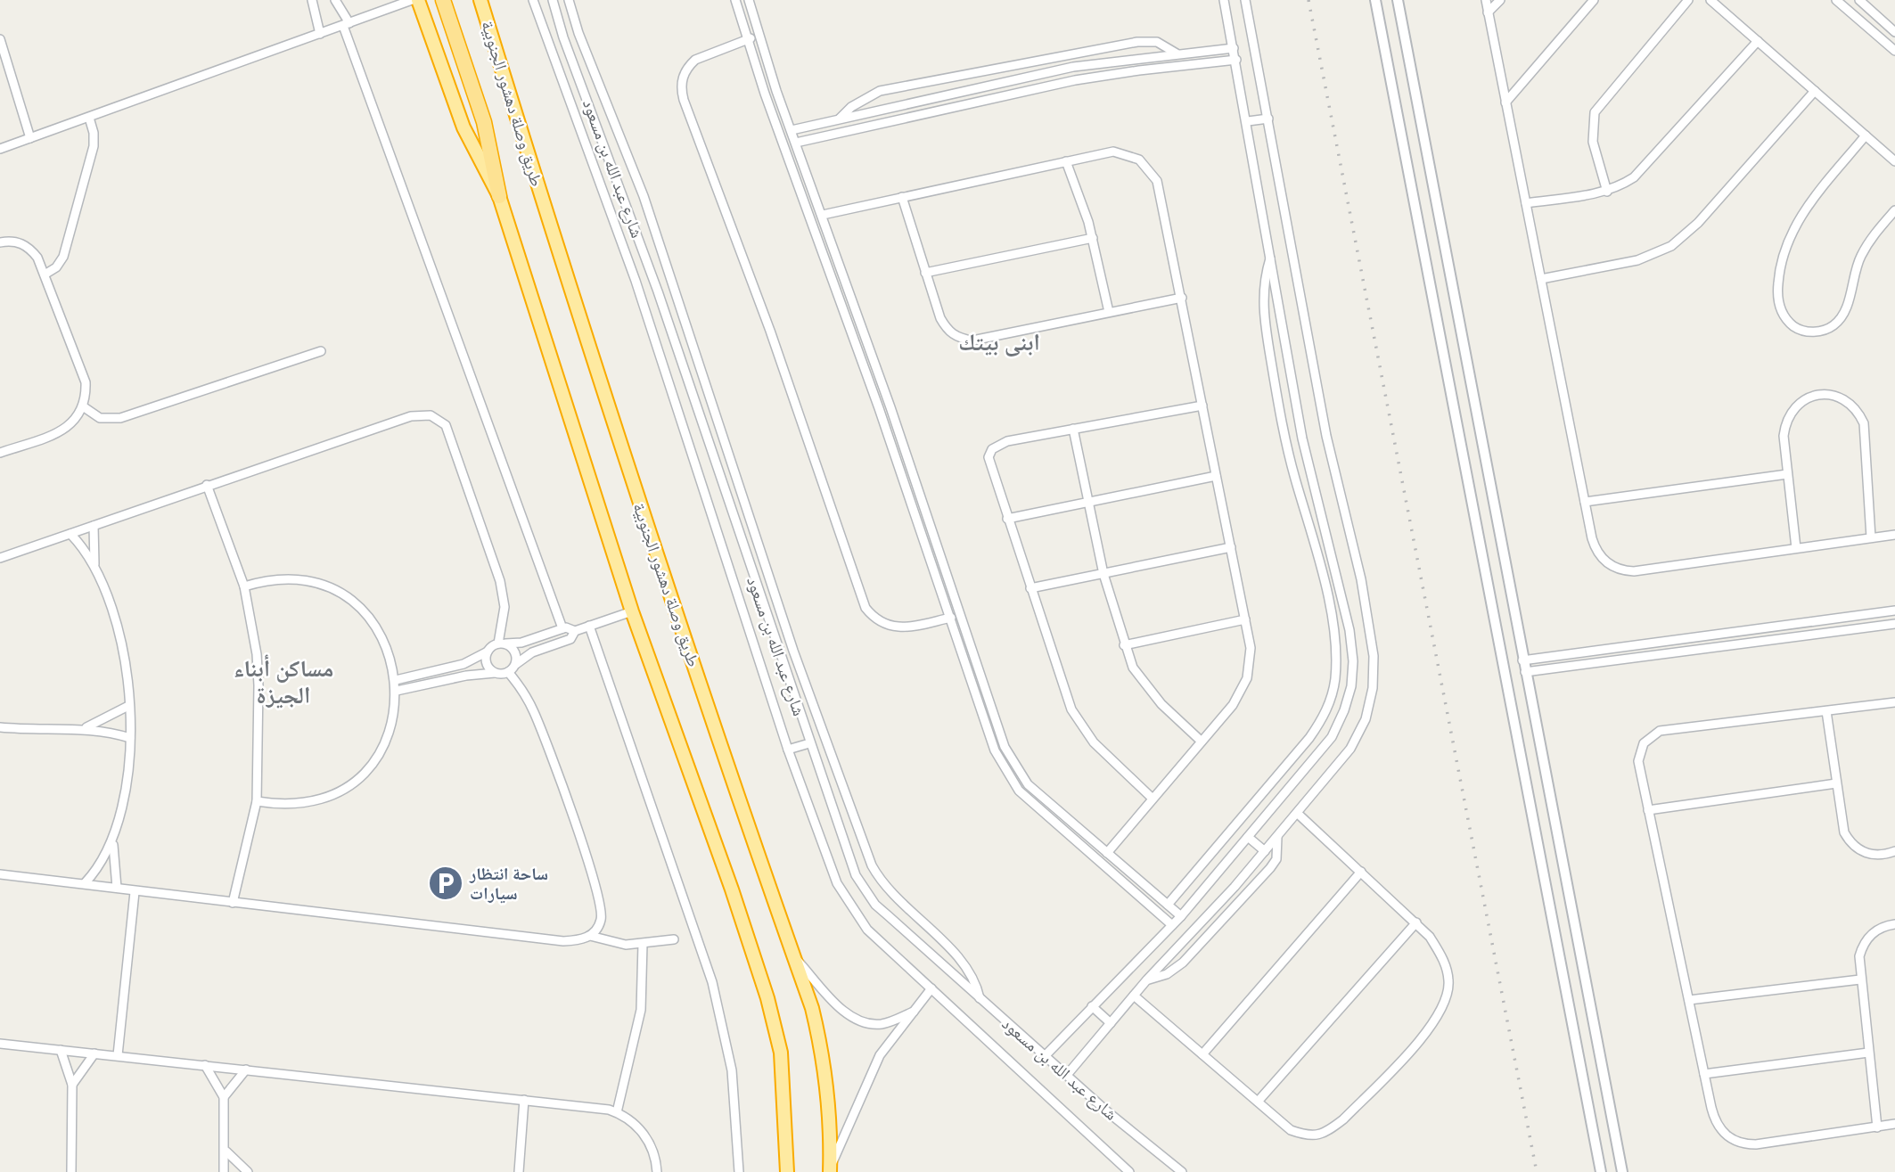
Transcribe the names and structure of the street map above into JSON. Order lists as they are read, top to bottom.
{
  "streets": {
    "highway": ["طريق وصلة دهشور الجنوبية"],
    "street": ["شارع عبد الله بن مسعود"]
  },
  "districts": ["ابنى بيتك", "مساكن أبناء الجيزة"],
  "places": {
    "parking": ["ساحة انتظار سيارات"]
  }
}
